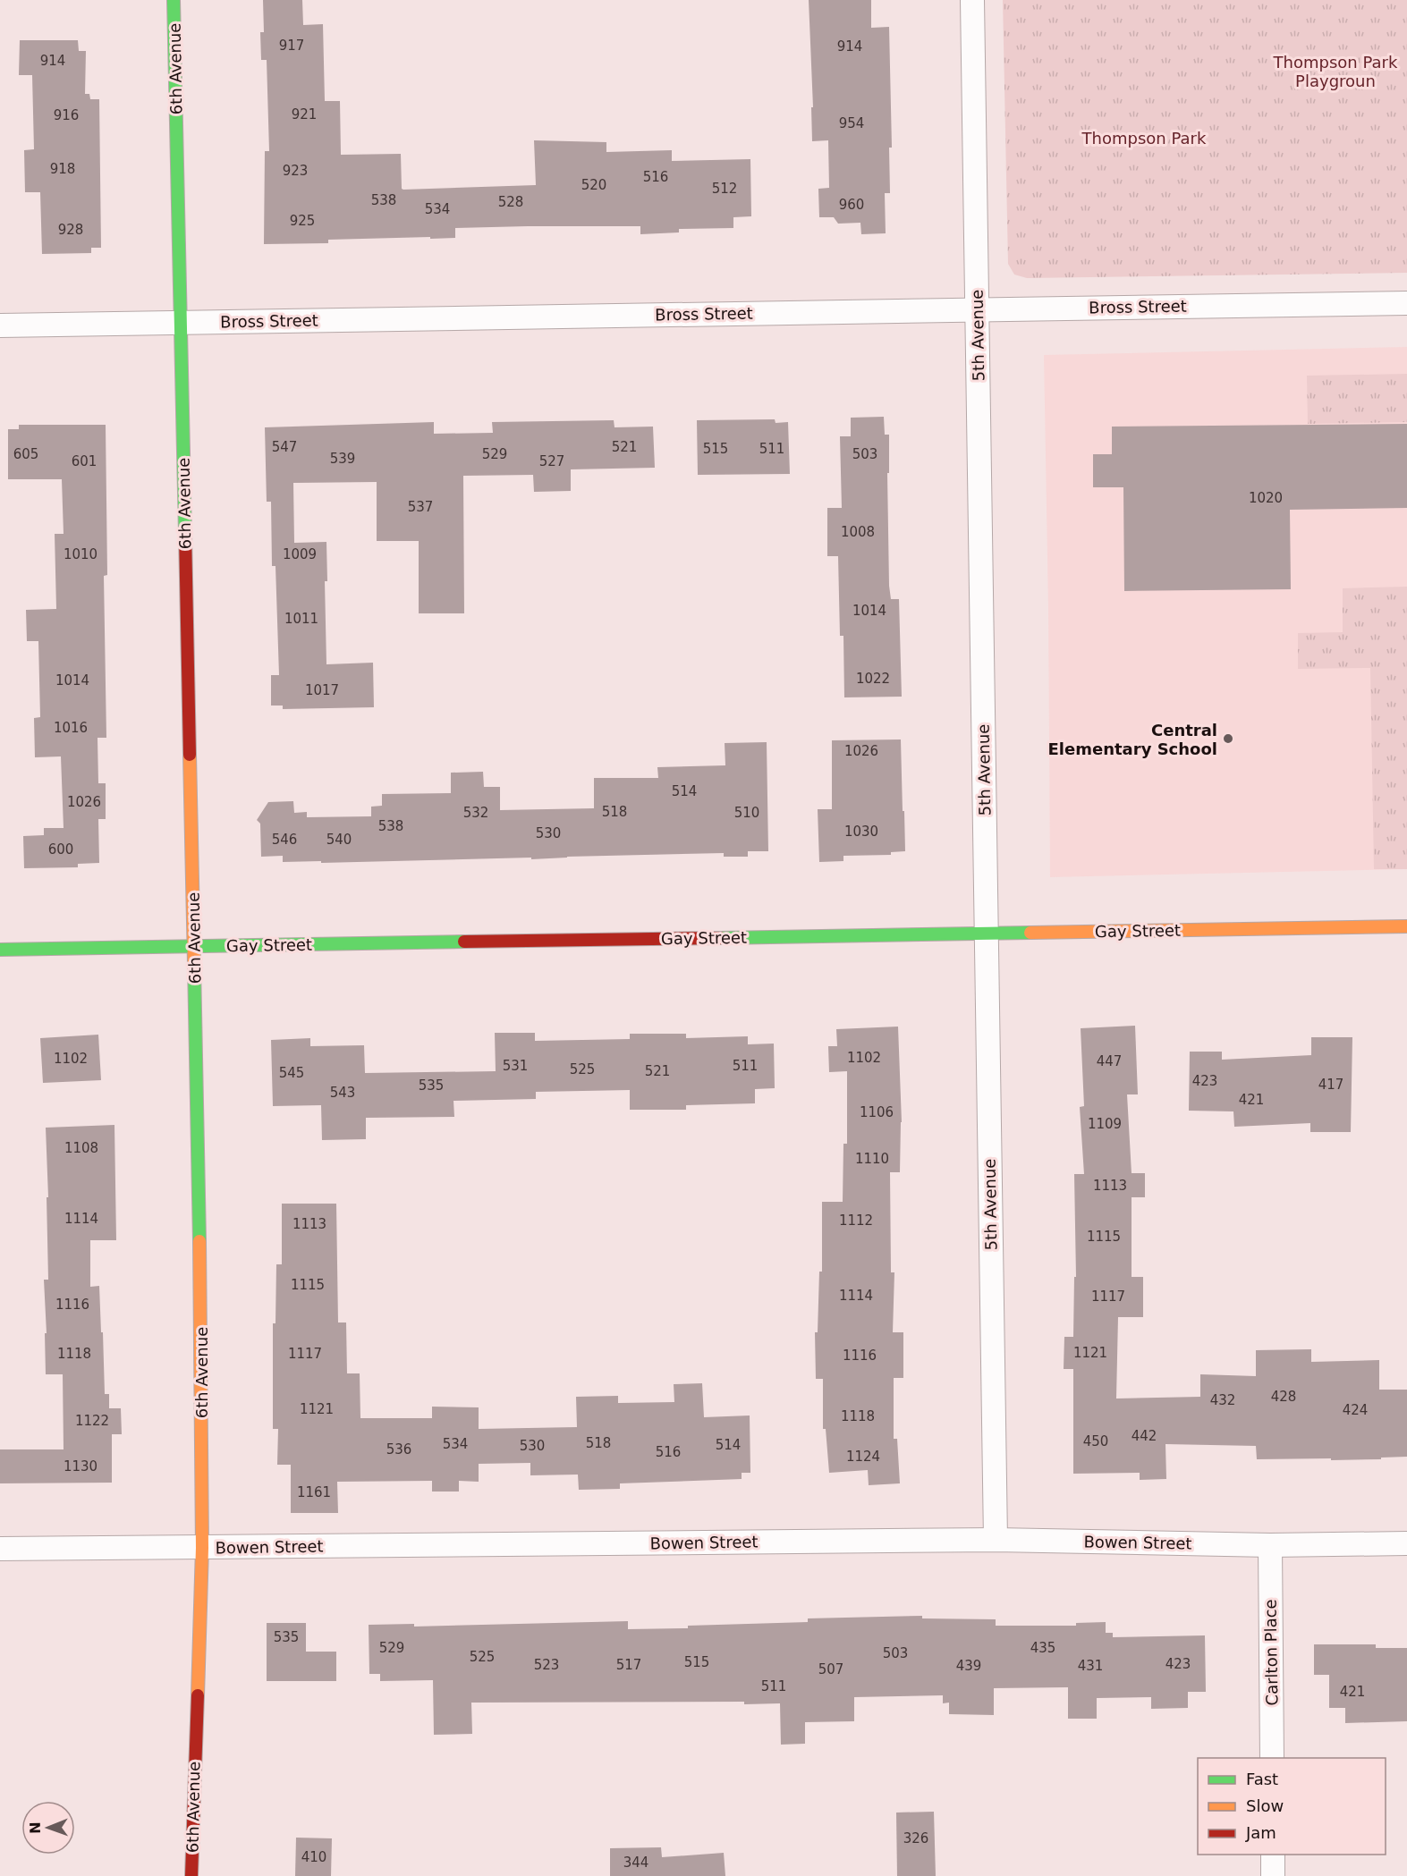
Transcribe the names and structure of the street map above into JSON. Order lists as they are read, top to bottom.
{
  "streets": {
    "street": [
      "6th Avenue",
      "Bross Street",
      "5th Avenue",
      "Gay Street",
      "Bowen Street",
      "Carlton Place"
    ]
  },
  "crossings": [
    ["6th Avenue", "Bross Street"],
    ["6th Avenue", "Gay Street"],
    ["6th Avenue", "Bowen Street"],
    ["Bross Street", "5th Avenue"],
    ["5th Avenue", "Gay Street"],
    ["5th Avenue", "Bowen Street"],
    ["Bowen Street", "Carlton Place"]
  ],
  "parks": ["Thompson Park Playgroun", "Thompson Park"],
  "places": ["Central Elementary School"],
  "house_numbers": [
    "917",
    "914",
    "914",
    "921",
    "916",
    "954",
    "918",
    "923",
    "516",
    "520",
    "512",
    "538",
    "528",
    "960",
    "534",
    "925",
    "928",
    "547",
    "521",
    "515",
    "511",
    "605",
    "529",
    "503",
    "539",
    "601",
    "527",
    "1020",
    "537",
    "1008",
    "1010",
    "1009",
    "1014",
    "1011",
    "1022",
    "1014",
    "1017",
    "1016",
    "1026",
    "514",
    "1026",
    "518",
    "532",
    "510",
    "538",
    "1030",
    "530",
    "546",
    "540",
    "600",
    "1102",
    "1102",
    "447",
    "531",
    "511",
    "525",
    "521",
    "545",
    "423",
    "417",
    "535",
    "543",
    "421",
    "1106",
    "1109",
    "1108",
    "1110",
    "1113",
    "1114",
    "1112",
    "1113",
    "1115",
    "1115",
    "1114",
    "1117",
    "1116",
    "1121",
    "1118",
    "1117",
    "1116",
    "428",
    "432",
    "1121",
    "424",
    "1118",
    "1122",
    "442",
    "450",
    "518",
    "534",
    "514",
    "530",
    "536",
    "516",
    "1124",
    "1130",
    "1161",
    "535",
    "529",
    "435",
    "503",
    "525",
    "515",
    "423",
    "523",
    "517",
    "439",
    "431",
    "507",
    "511",
    "421",
    "326",
    "410",
    "344"
  ],
  "legend": ["Fast", "Slow", "Jam"],
  "north": "left"
}
